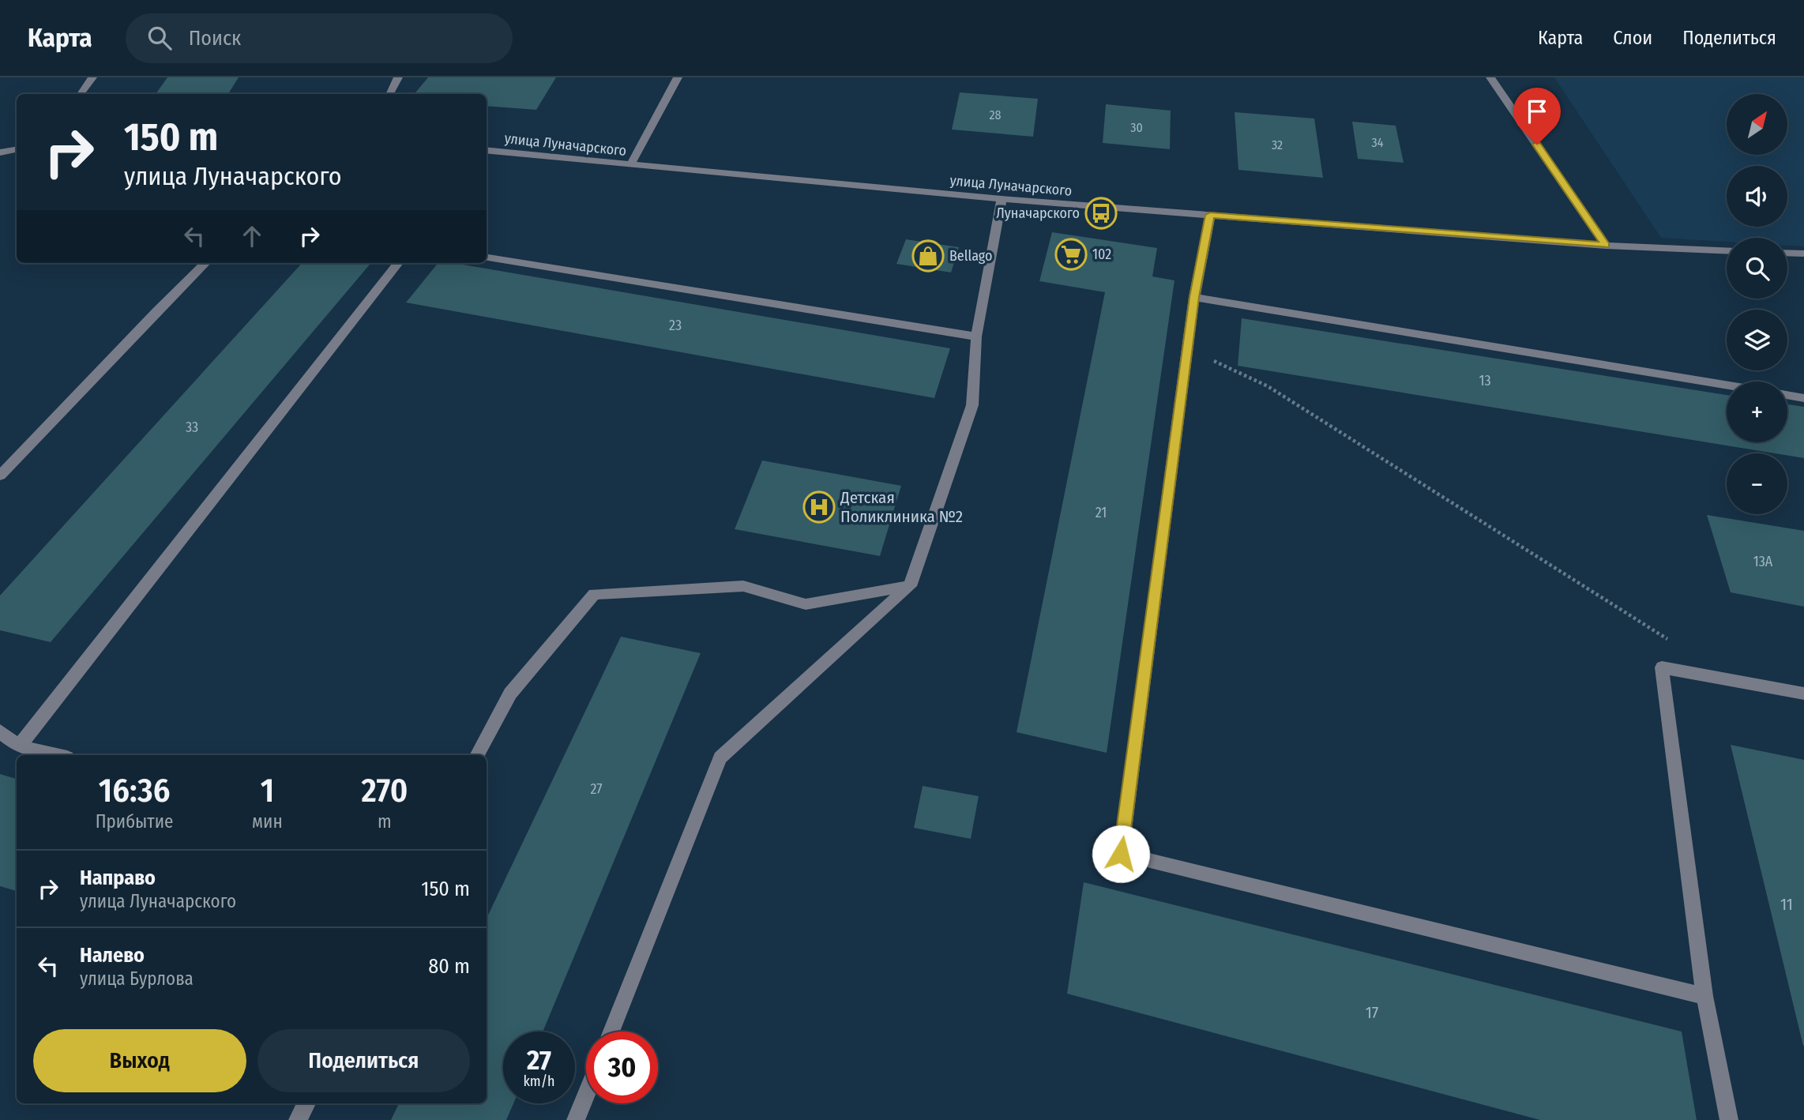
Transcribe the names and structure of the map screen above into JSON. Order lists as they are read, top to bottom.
{
  "streets": {
    "street": ["улица Луначарского"]
  },
  "places": {
    "bus stop": ["Луначарского"],
    "supermarket": ["102"],
    "shop": ["Bellago"],
    "hospital": ["Детская Поликлиника №2"]
  },
  "house_numbers": [
    "28",
    "30",
    "34",
    "32",
    "23",
    "13",
    "33",
    "21",
    "13А",
    "27",
    "11",
    "17"
  ],
  "north": "top right",
  "page": {
    "header": "Карта",
    "search": "Поиск",
    "nav": ["Карта", "Слои", "Поделиться"],
    "map_buttons": ["+", "−"],
    "turn": ["150 m", "улица Луначарского"],
    "eta": [
      "16:36",
      "Прибытие",
      "1",
      "мин",
      "270",
      "m"
    ],
    "list": [
      {
        "name": "Направо",
        "note": "улица Луначарского",
        "value": "150 m"
      },
      {
        "name": "Налево",
        "note": "улица Бурлова",
        "value": "80 m"
      }
    ],
    "buttons": ["Выход", "Поделиться"],
    "speed": "27 km/h",
    "limit": "30"
  }
}
